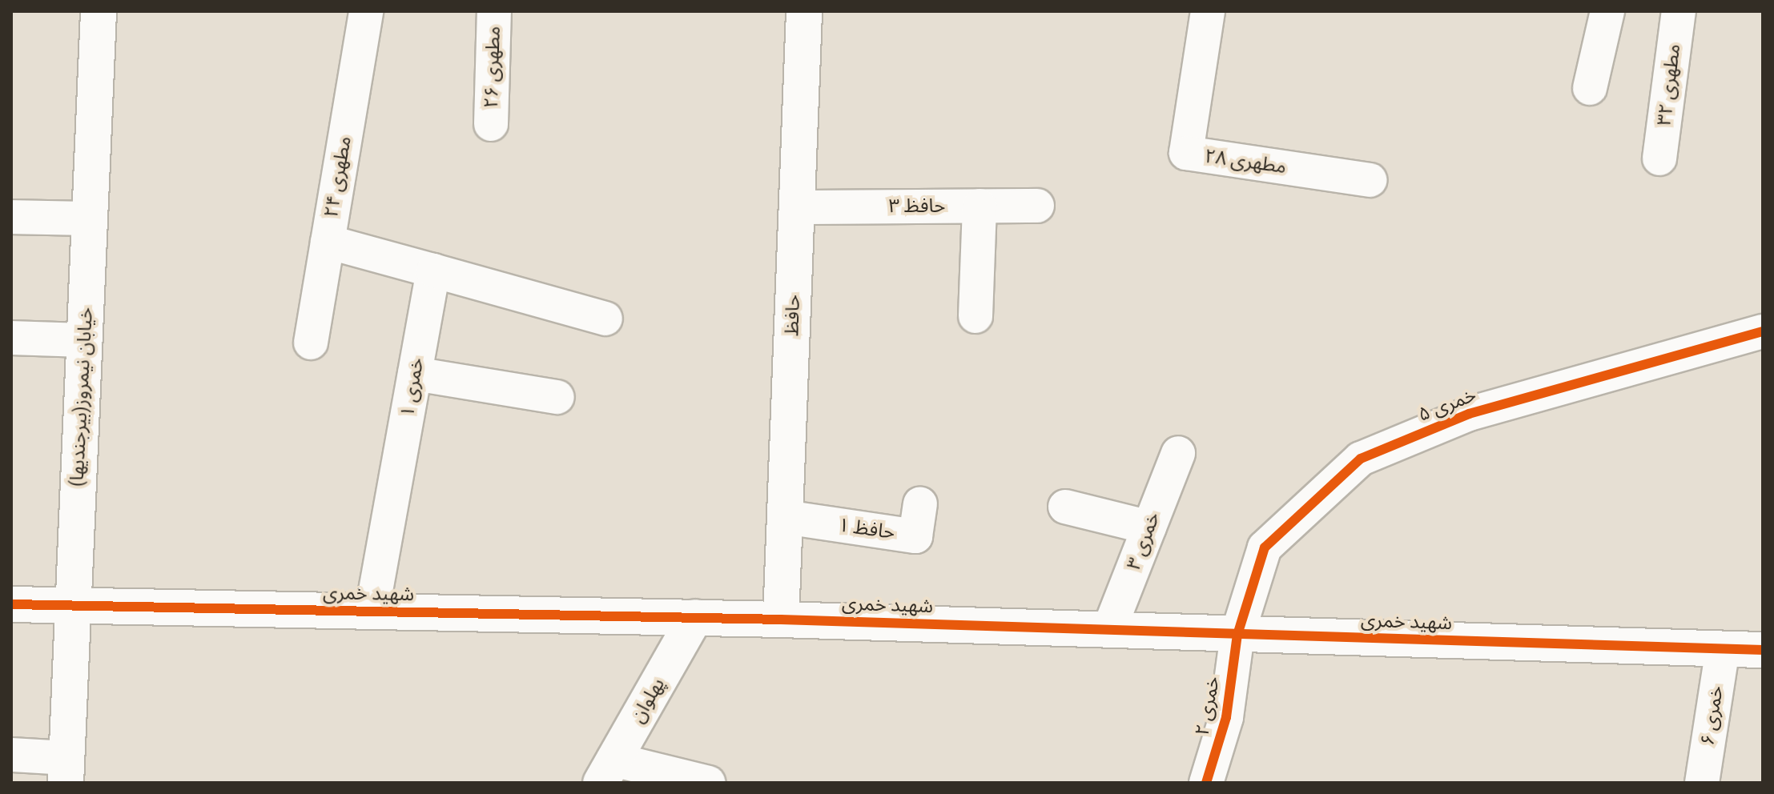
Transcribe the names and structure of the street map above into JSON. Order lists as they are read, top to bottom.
{
  "streets": {
    "street": [
      "مطهری ۲۶",
      "مطهری ۳۲",
      "مطهری ۲۸",
      "مطهری ۲۴",
      "حافظ ۳",
      "حافظ",
      "خمری ۱",
      "خیابان نیمروز(بیرجندیها)",
      "خمری ۵",
      "حافظ ۱",
      "خمری ۳",
      "شهید خمری",
      "پهلوان",
      "خمری ۲",
      "خمری ۶"
    ]
  },
  "crossings": [
    ["حافظ ۳", "حافظ"],
    ["حافظ", "حافظ ۱"],
    ["حافظ", "شهید خمری"],
    ["خمری ۱", "شهید خمری"],
    ["خیابان نیمروز(بیرجندیها)", "شهید خمری"],
    ["خمری ۵", "شهید خمری"],
    ["خمری ۵", "خمری ۲"],
    ["خمری ۳", "شهید خمری"],
    ["شهید خمری", "پهلوان"],
    ["شهید خمری", "خمری ۲"],
    ["شهید خمری", "خمری ۶"]
  ]
}
